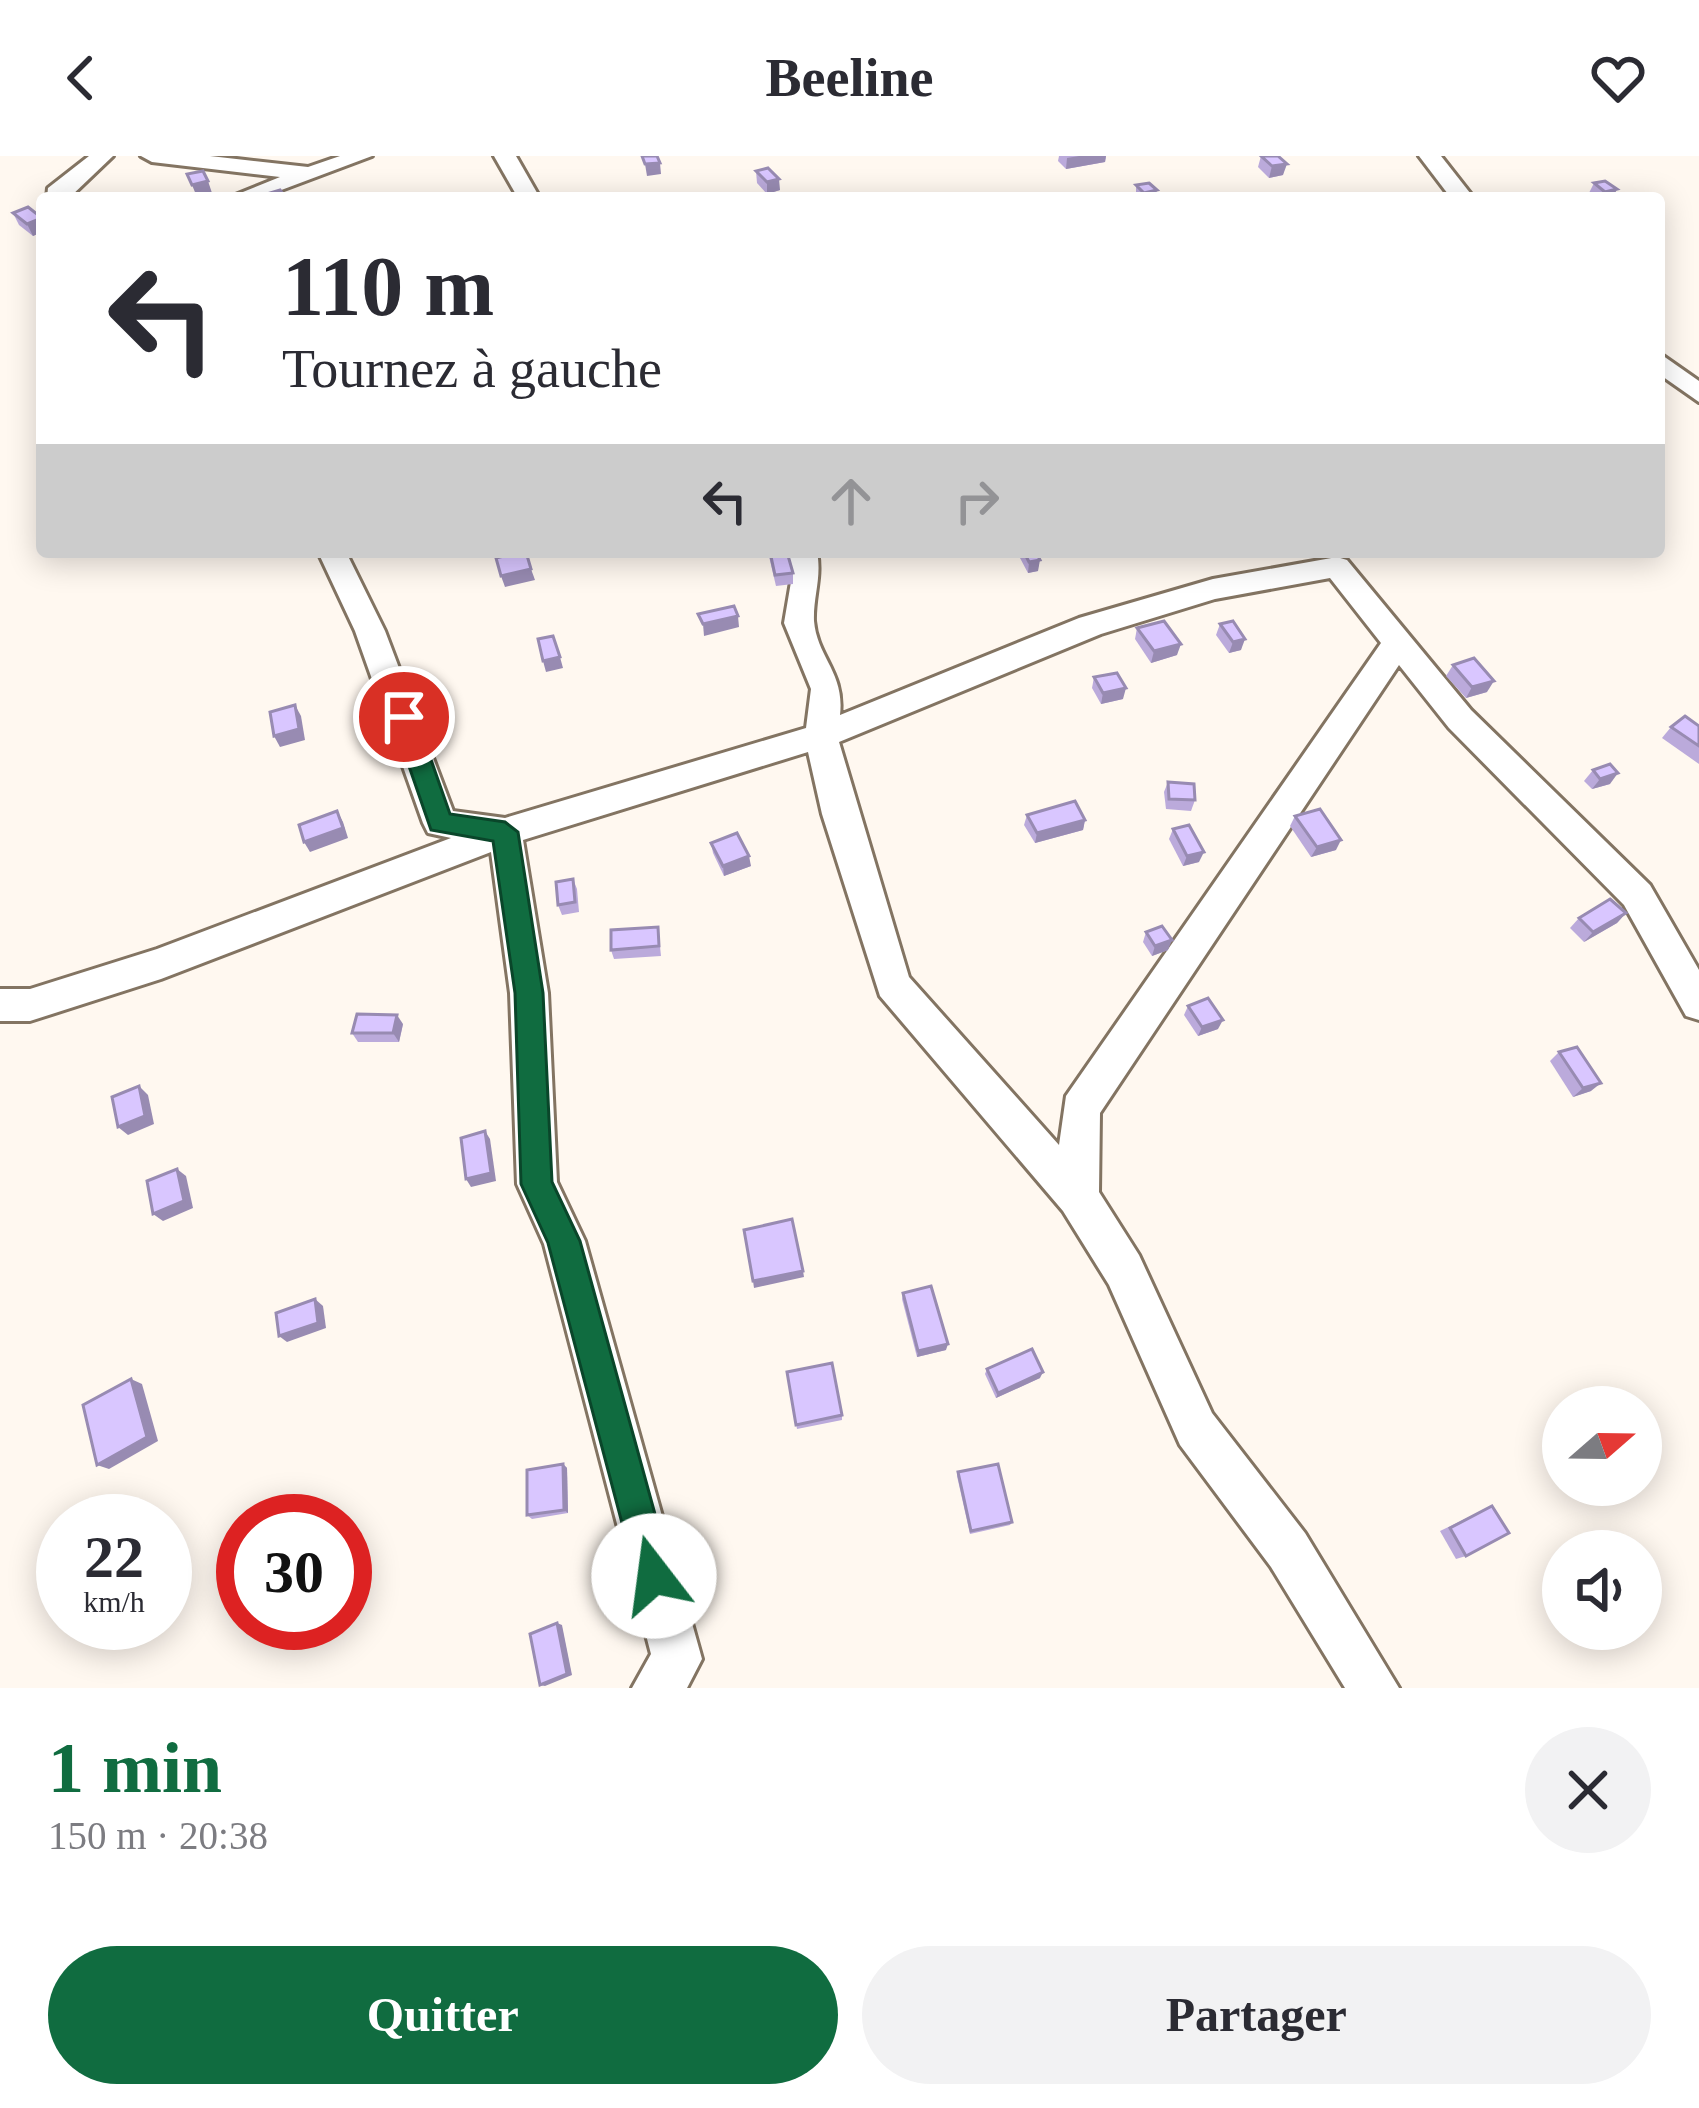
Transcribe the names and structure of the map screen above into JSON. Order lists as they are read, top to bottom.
{
  "north": "right",
  "page": {
    "header": "Beeline",
    "turn": ["110 m", "Tournez à gauche"],
    "speed": "22 km/h",
    "limit": "30",
    "heading": ["1 min", "150 m · 20:38"],
    "buttons": ["Quitter", "Partager"]
  }
}
